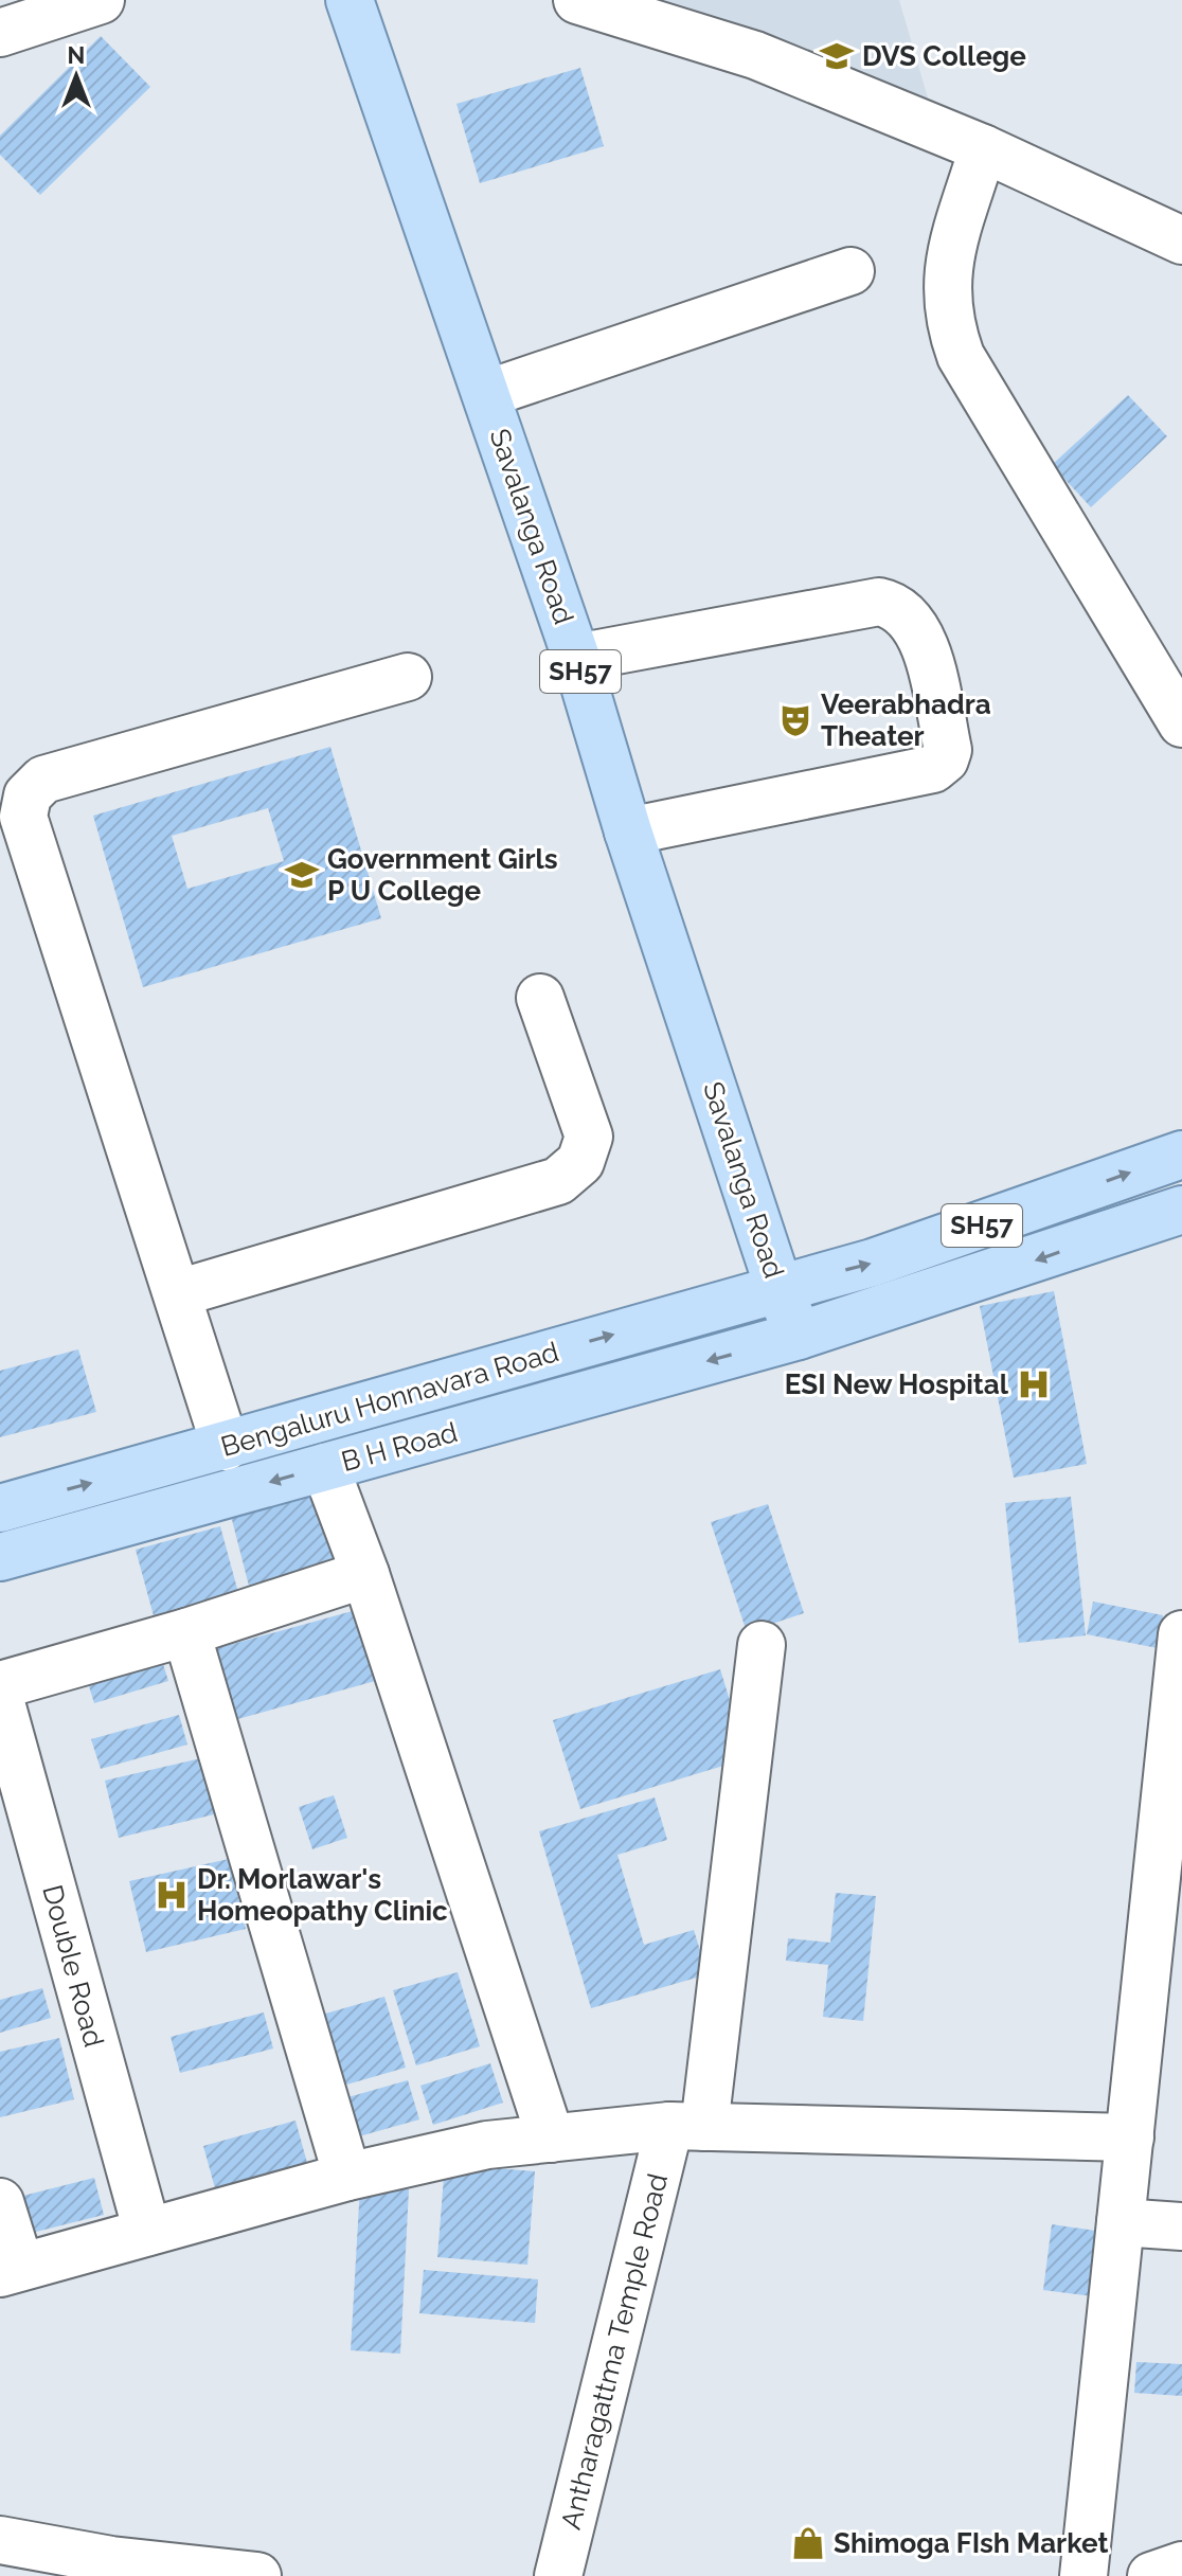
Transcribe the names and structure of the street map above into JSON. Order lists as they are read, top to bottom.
{
  "streets": {
    "main road": [
      "Savalanga Road",
      "SH57",
      "Bengaluru Honnavara Road",
      "B H Road"
    ],
    "street": ["Double Road", "Antharagattma Temple Road"]
  },
  "crossings": [
    ["Savalanga Road", "SH57"],
    ["Savalanga Road", "Bengaluru Honnavara Road"],
    ["Savalanga Road", "B H Road"],
    ["SH57", "Bengaluru Honnavara Road"],
    ["SH57", "B H Road"]
  ],
  "one_way": ["Bengaluru Honnavara Road", "B H Road"],
  "places": {
    "school or university": ["DVS College", "Government Girls P U College"],
    "theatre": ["Veerabhadra Theater"],
    "hospital": ["ESI New Hospital", "Dr. Morlawar's Homeopathy Clinic"],
    "shop": ["Shimoga FIsh Market"]
  },
  "north": "top"
}
